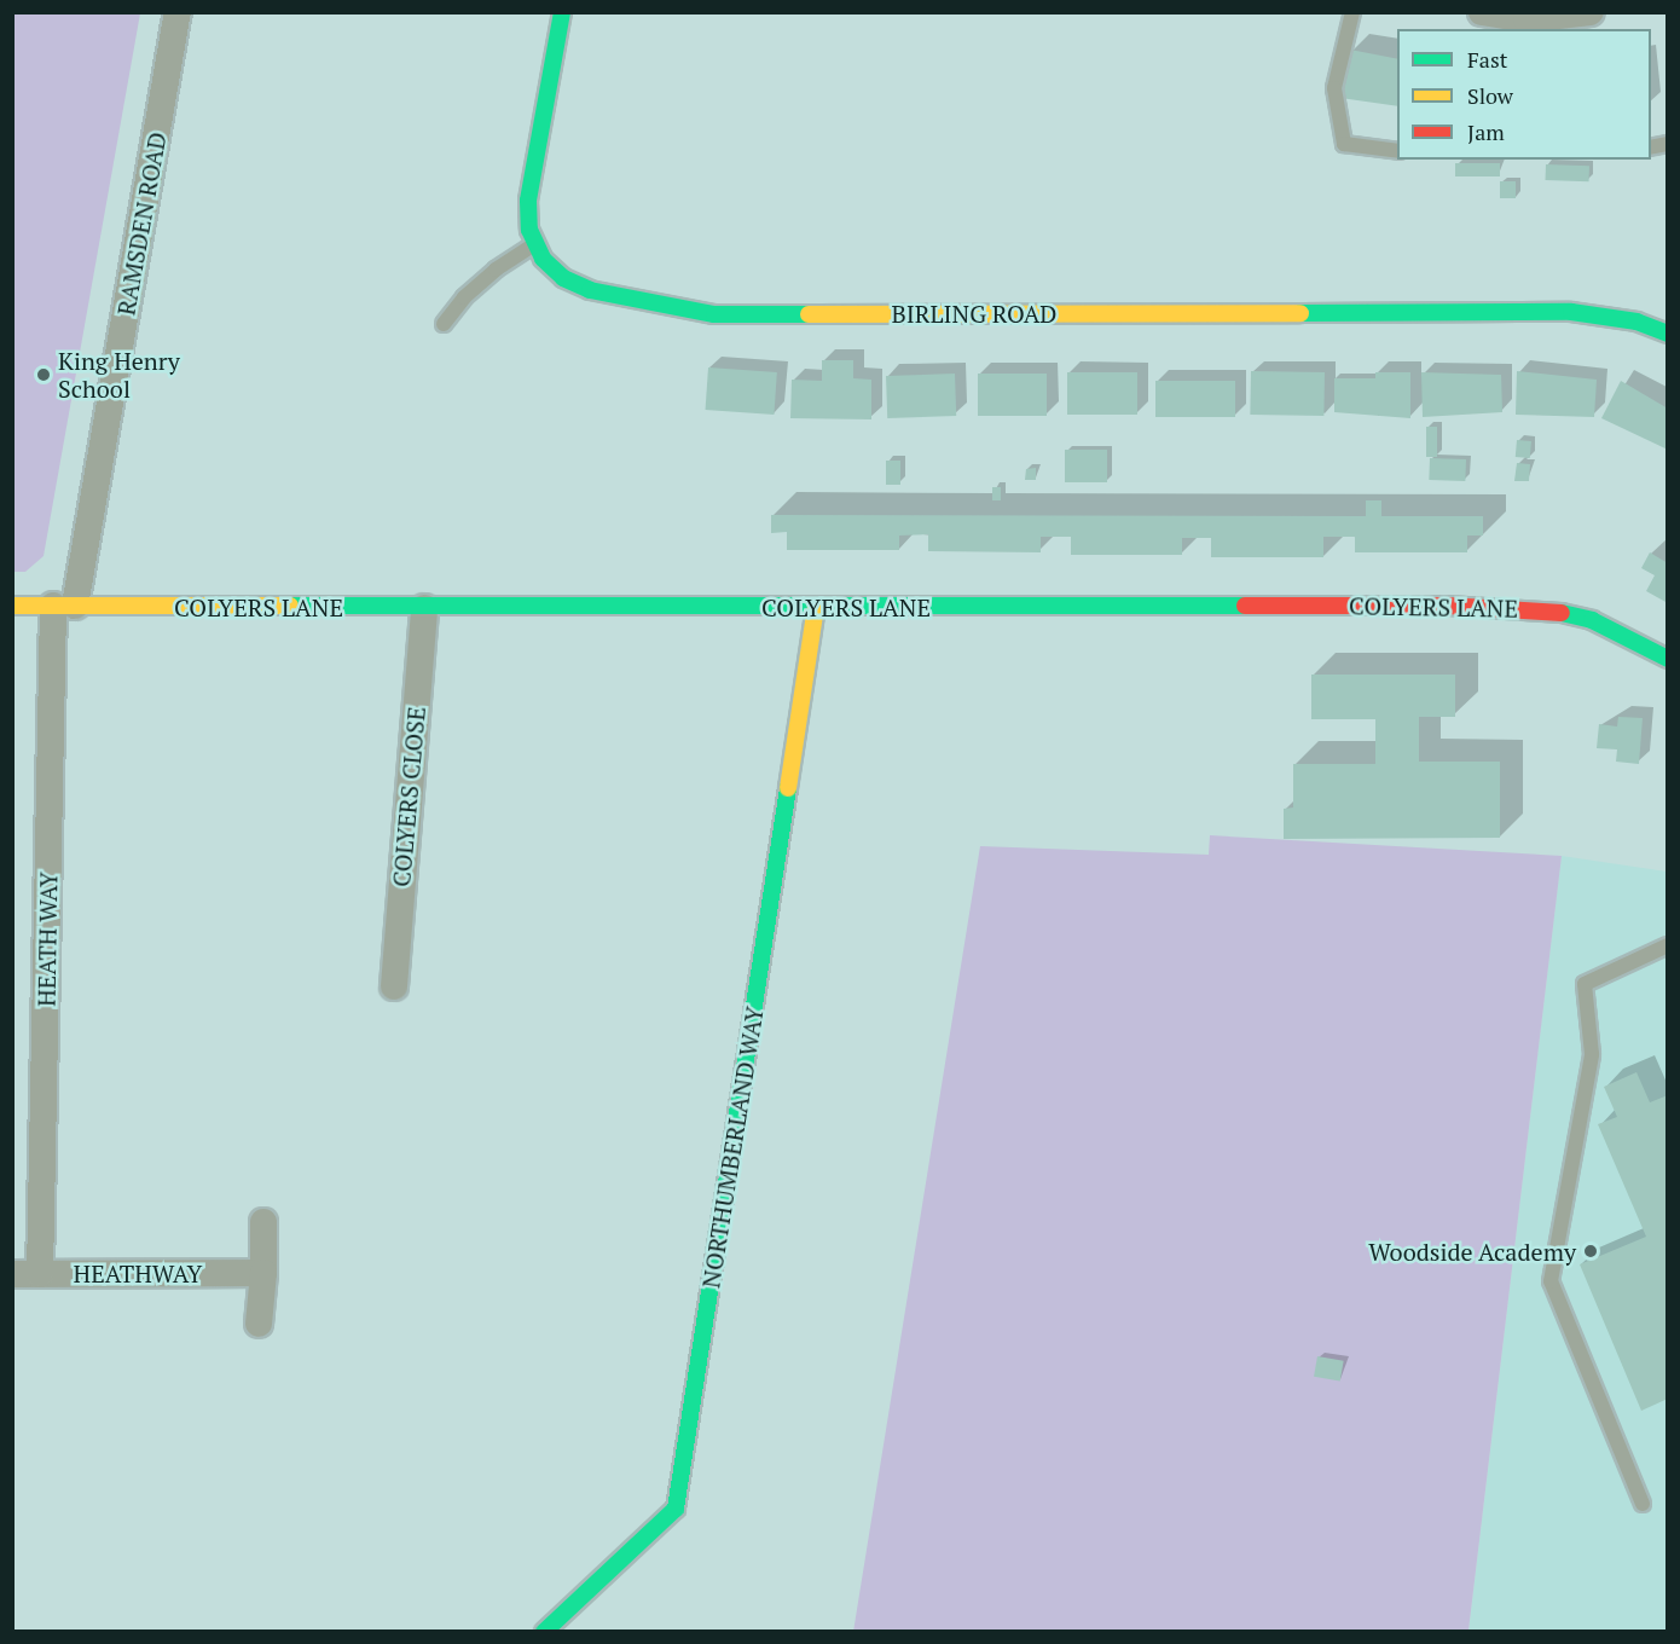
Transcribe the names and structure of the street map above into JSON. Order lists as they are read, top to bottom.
{
  "streets": {
    "street": [
      "RAMSDEN ROAD",
      "BIRLING ROAD",
      "COLYERS LANE",
      "COLYERS CLOSE",
      "HEATH WAY",
      "NORTHUMBERLAND WAY",
      "HEATHWAY"
    ]
  },
  "crossings": [
    ["RAMSDEN ROAD", "COLYERS LANE"],
    ["RAMSDEN ROAD", "HEATH WAY"],
    ["COLYERS LANE", "COLYERS CLOSE"],
    ["COLYERS LANE", "HEATH WAY"],
    ["COLYERS LANE", "NORTHUMBERLAND WAY"],
    ["HEATH WAY", "HEATHWAY"]
  ],
  "places": ["King Henry School", "Woodside Academy"],
  "legend": ["Fast", "Slow", "Jam"]
}
